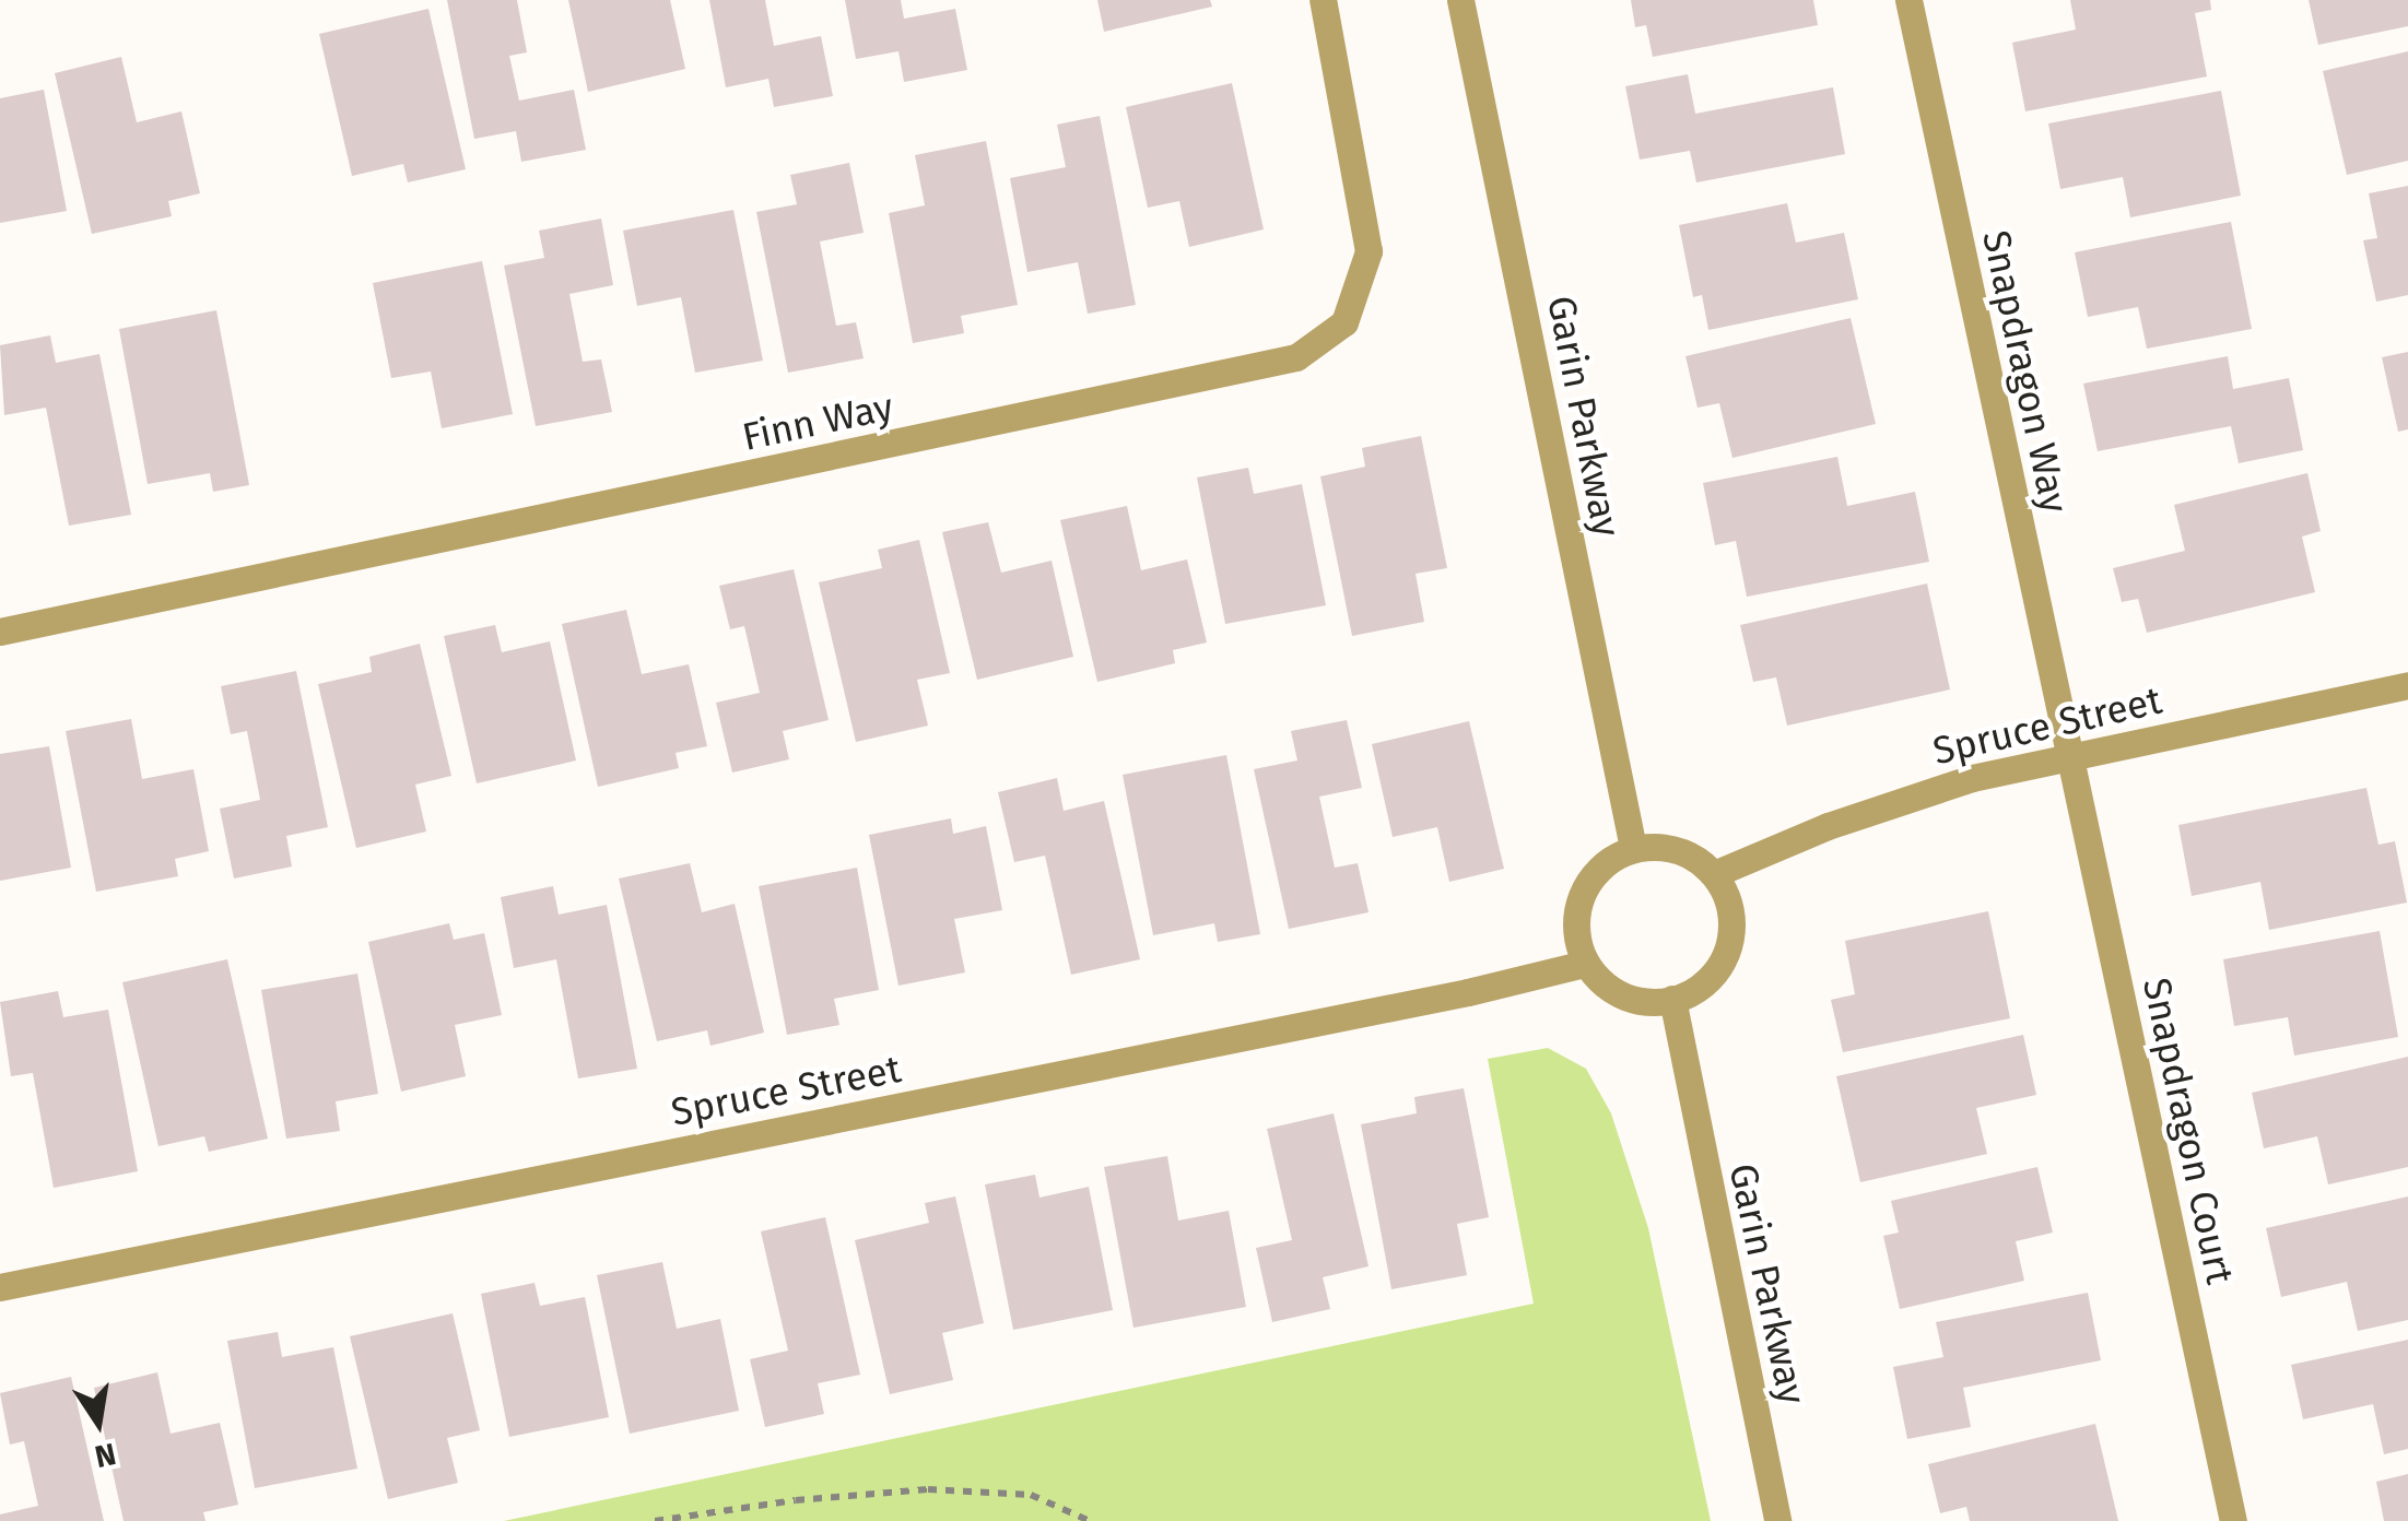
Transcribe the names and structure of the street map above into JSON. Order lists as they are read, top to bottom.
{
  "streets": {
    "street": [
      "Snapdragon Way",
      "Garin Parkway",
      "Finn Way",
      "Spruce Street",
      "Snapdragon Court"
    ]
  },
  "crossings": [
    ["Snapdragon Way", "Spruce Street"],
    ["Snapdragon Way", "Snapdragon Court"],
    ["Garin Parkway", "Spruce Street"],
    ["Spruce Street", "Snapdragon Court"]
  ],
  "north": "bottom"
}
